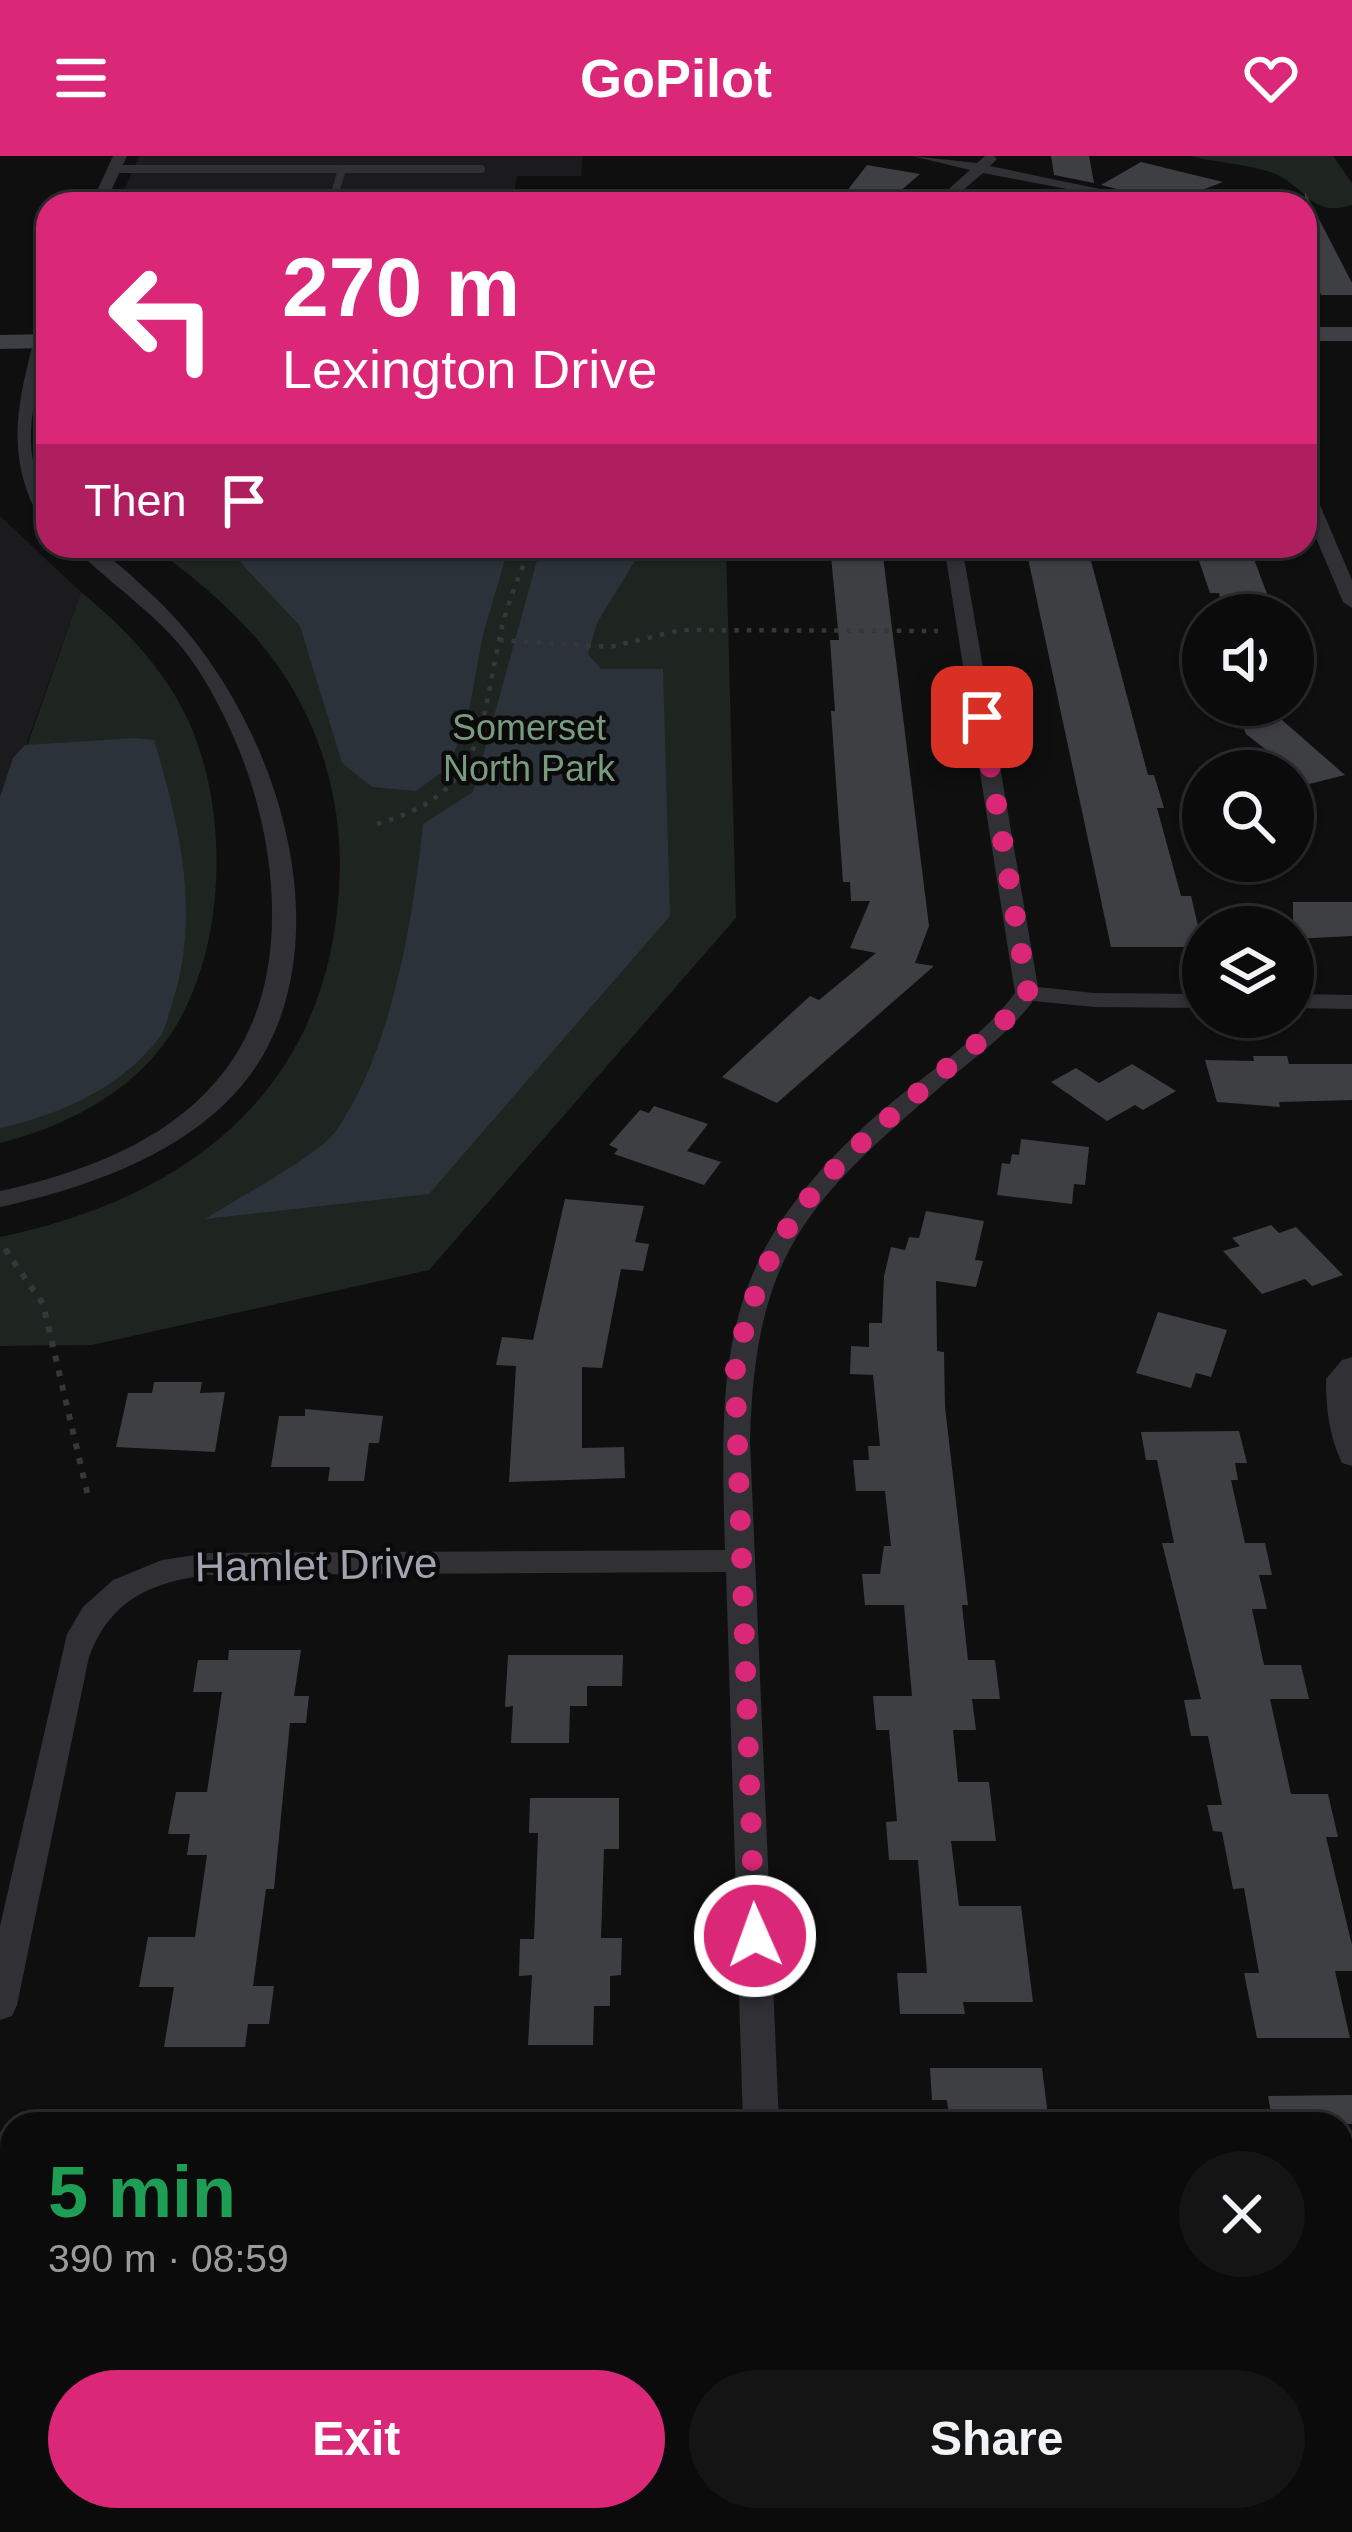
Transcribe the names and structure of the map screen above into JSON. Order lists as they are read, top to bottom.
{
  "streets": {
    "street": ["Hamlet Drive"]
  },
  "parks": ["Somerset North Park"],
  "page": {
    "header": "GoPilot",
    "turn": ["270 m", "Lexington Drive"],
    "then": "Then",
    "heading": ["5 min", "390 m · 08:59"],
    "buttons": ["Exit", "Share"]
  }
}
